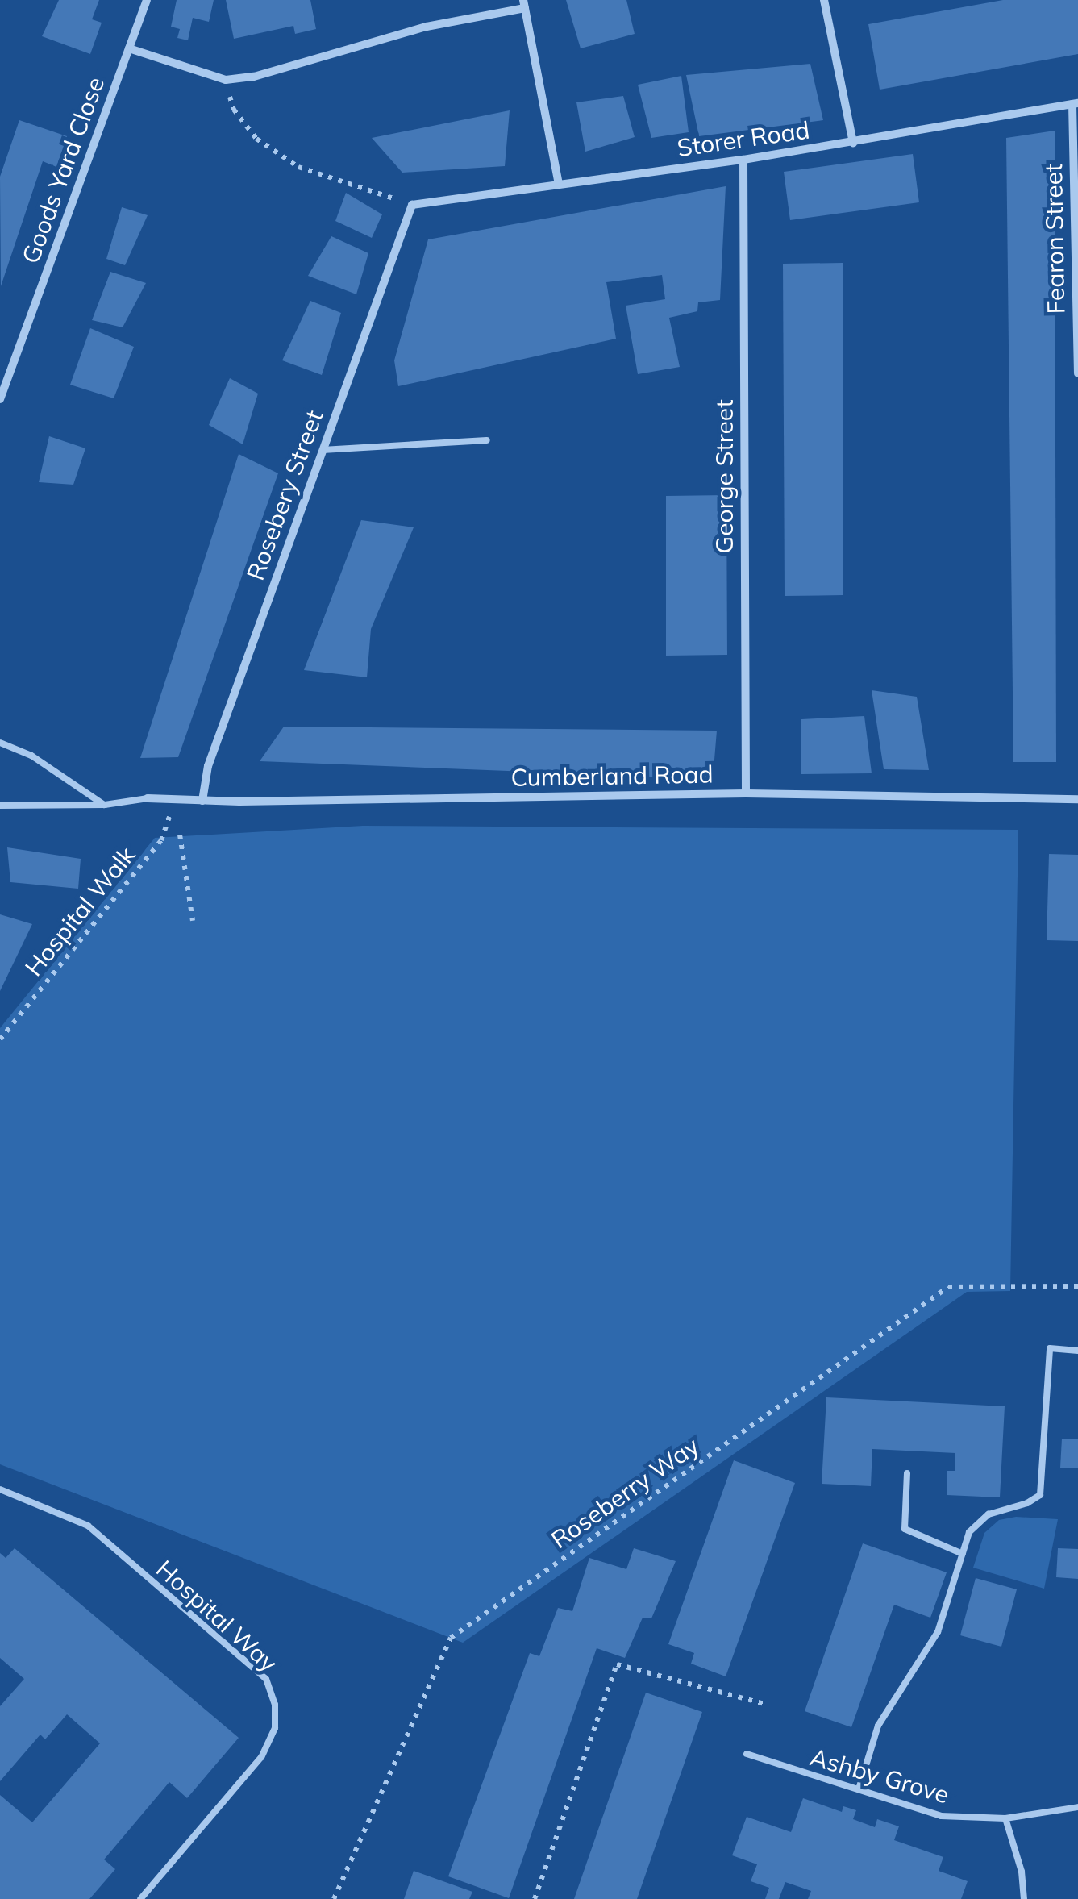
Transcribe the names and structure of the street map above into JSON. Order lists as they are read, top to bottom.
{
  "streets": {
    "street": [
      "Storer Road",
      "Goods Yard Close",
      "Fearon Street",
      "George Street",
      "Rosebery Street",
      "Cumberland Road"
    ],
    "lane": ["Hospital Way", "Ashby Grove"],
    "path": ["Hospital Walk", "Roseberry Way"]
  },
  "crossings": [
    ["Storer Road", "Fearon Street"],
    ["Storer Road", "George Street"],
    ["Storer Road", "Rosebery Street"],
    ["George Street", "Cumberland Road"],
    ["Rosebery Street", "Cumberland Road"],
    ["Cumberland Road", "Hospital Walk"]
  ]
}
